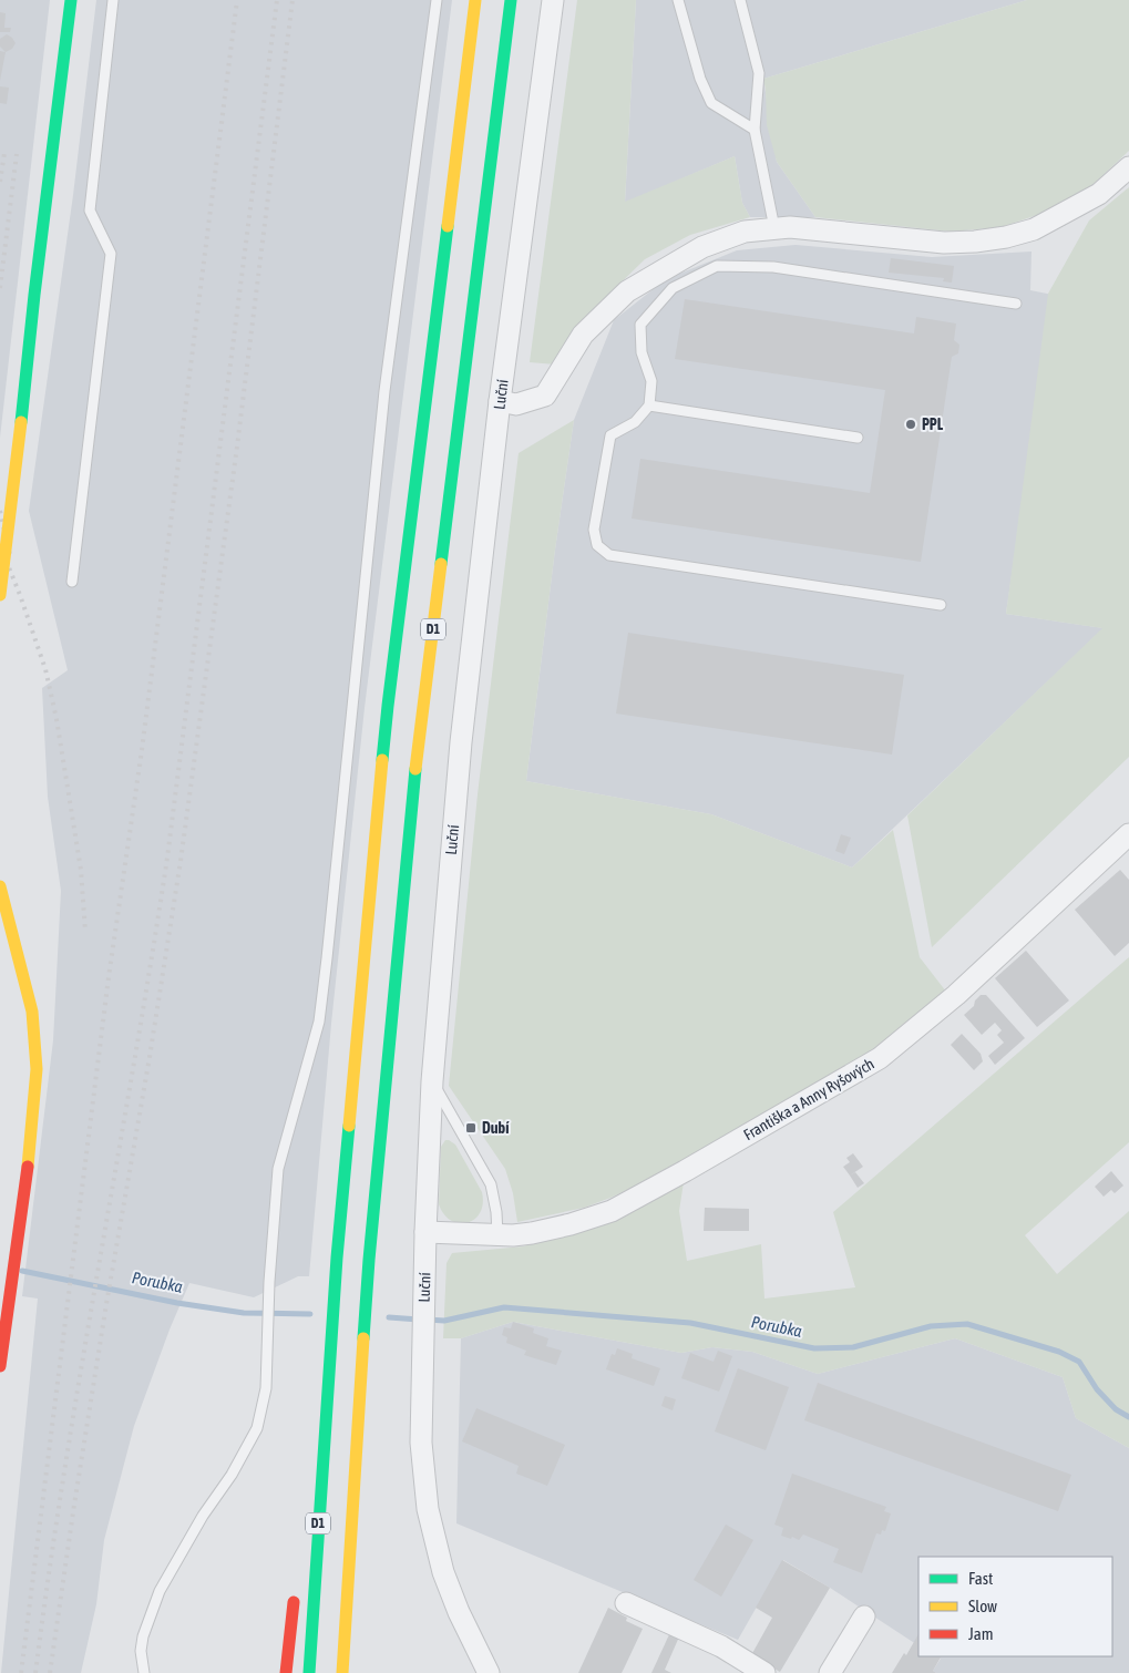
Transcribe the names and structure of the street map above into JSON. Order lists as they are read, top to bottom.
{
  "streets": {
    "main road": ["D1"],
    "street": ["Luční", "Františka a Anny Ryšových"]
  },
  "crossings": [
    ["Luční", "Františka a Anny Ryšových"]
  ],
  "water": ["Porubka"],
  "places": {
    "other": ["PPL"],
    "transit": ["Dubí"]
  },
  "legend": ["Fast", "Slow", "Jam"]
}
